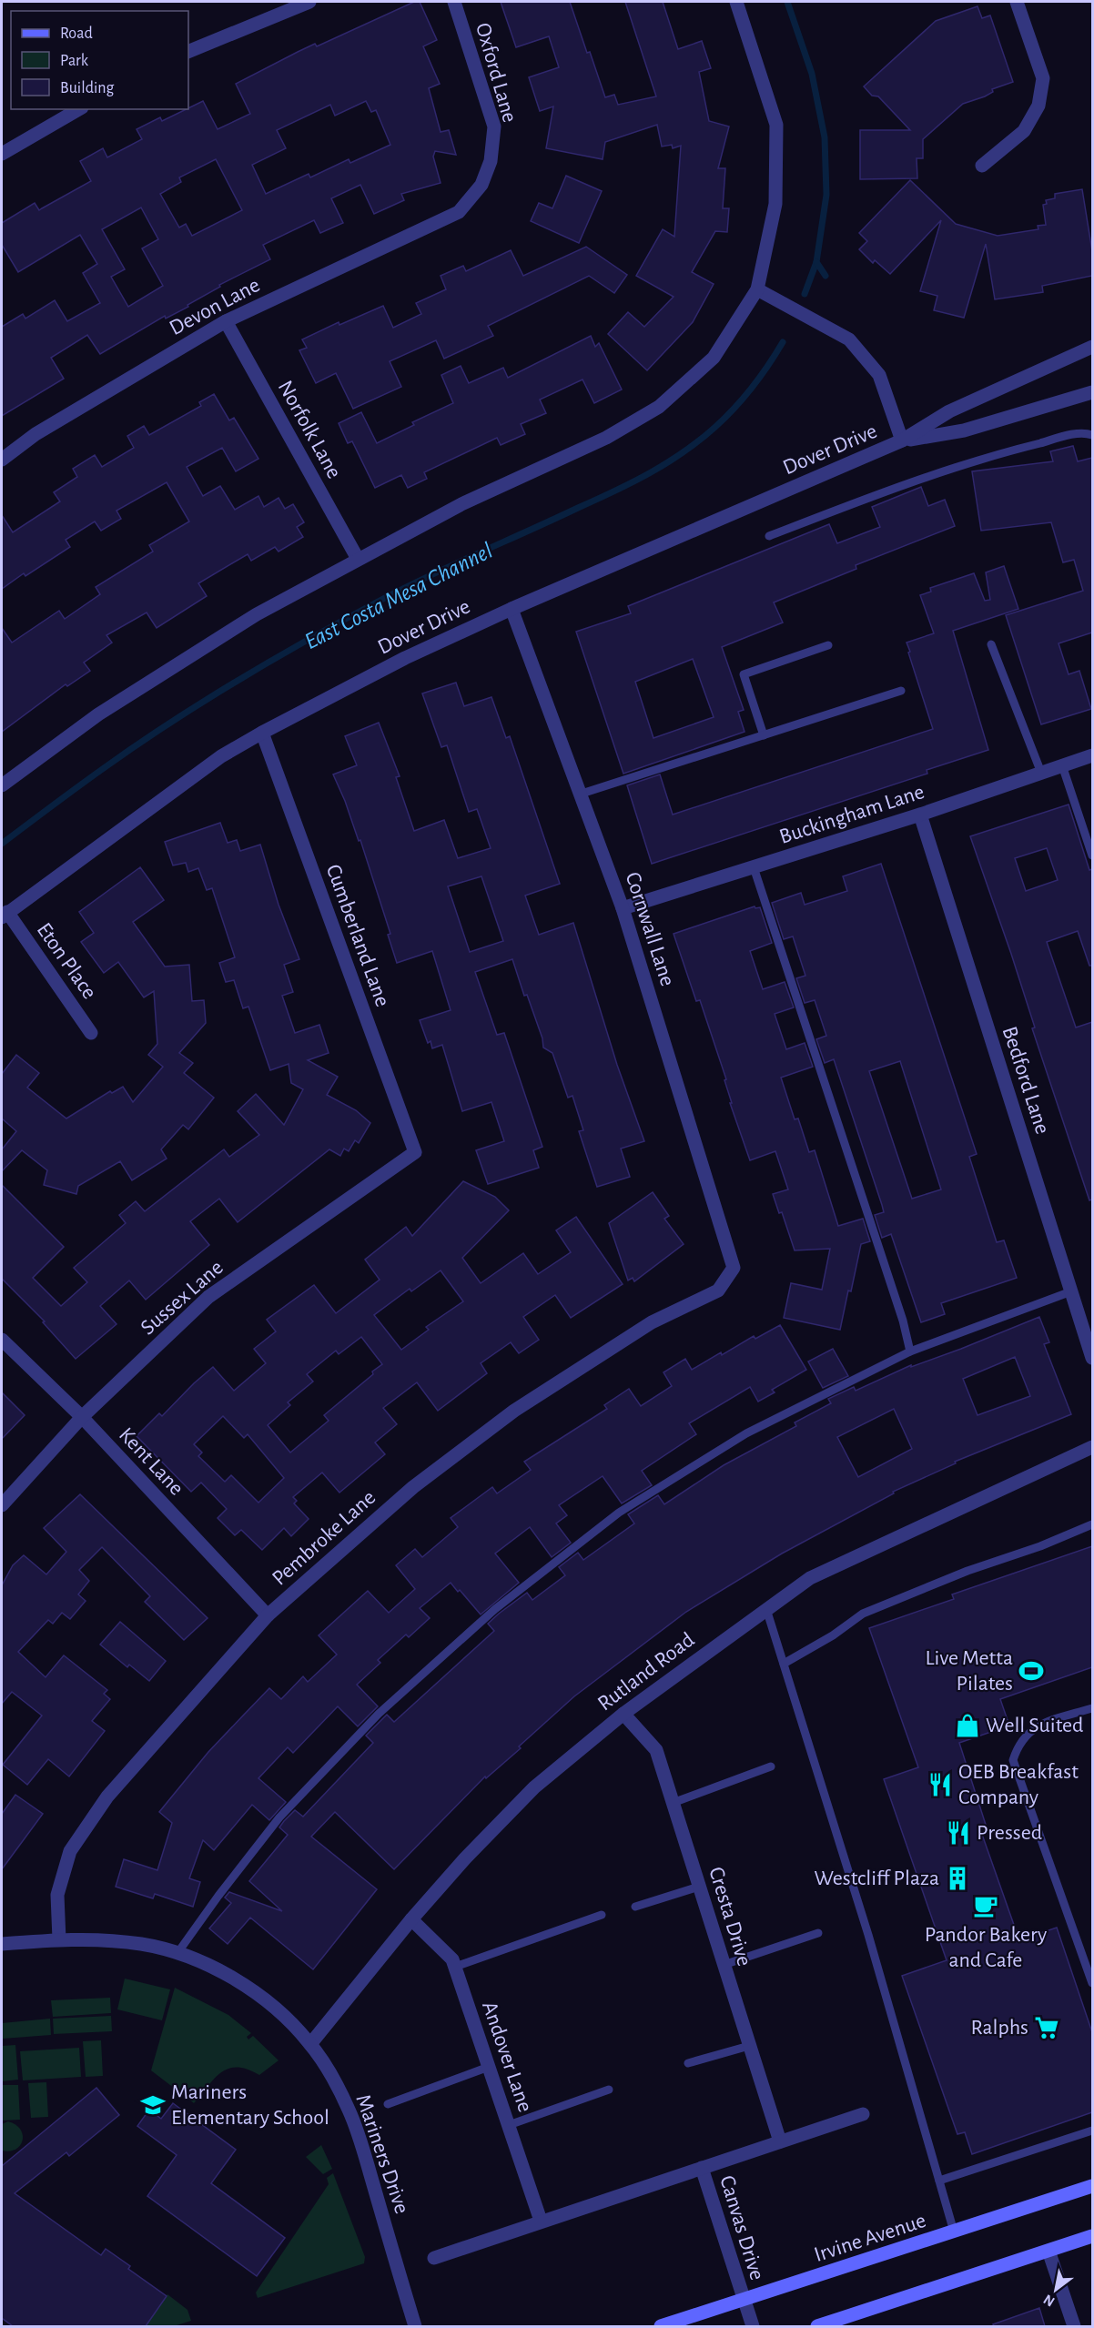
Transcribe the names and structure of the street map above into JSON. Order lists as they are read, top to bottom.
{
  "streets": {
    "main road": ["Irvine Avenue"],
    "street": [
      "Oxford Lane",
      "Devon Lane",
      "Norfolk Lane",
      "Dover Drive",
      "Buckingham Lane",
      "Cornwall Lane",
      "Cumberland Lane",
      "Eton Place",
      "Bedford Lane",
      "Sussex Lane",
      "Kent Lane",
      "Pembroke Lane",
      "Rutland Road",
      "Cresta Drive",
      "Andover Lane",
      "Mariners Drive",
      "Canvas Drive"
    ]
  },
  "crossings": [
    ["Oxford Lane", "Devon Lane"],
    ["Devon Lane", "Norfolk Lane"],
    ["Dover Drive", "Cornwall Lane"],
    ["Dover Drive", "Cumberland Lane"],
    ["Dover Drive", "Eton Place"],
    ["Buckingham Lane", "Cornwall Lane"],
    ["Buckingham Lane", "Bedford Lane"],
    ["Cornwall Lane", "Pembroke Lane"],
    ["Cumberland Lane", "Sussex Lane"],
    ["Sussex Lane", "Kent Lane"],
    ["Kent Lane", "Pembroke Lane"],
    ["Pembroke Lane", "Mariners Drive"],
    ["Rutland Road", "Cresta Drive"],
    ["Rutland Road", "Andover Lane"],
    ["Rutland Road", "Mariners Drive"],
    ["Canvas Drive", "Irvine Avenue"]
  ],
  "water": ["East Costa Mesa Channel"],
  "places": {
    "sports": ["Live Metta Pilates"],
    "shop": ["Well Suited"],
    "restaurant": ["OEB Breakfast Company", "Pressed"],
    "building": ["Westcliff Plaza"],
    "cafe": ["Pandor Bakery and Cafe"],
    "supermarket": ["Ralphs"],
    "school or university": ["Mariners Elementary School"]
  },
  "legend": ["Road", "Park", "Building"],
  "north": "bottom left"
}
